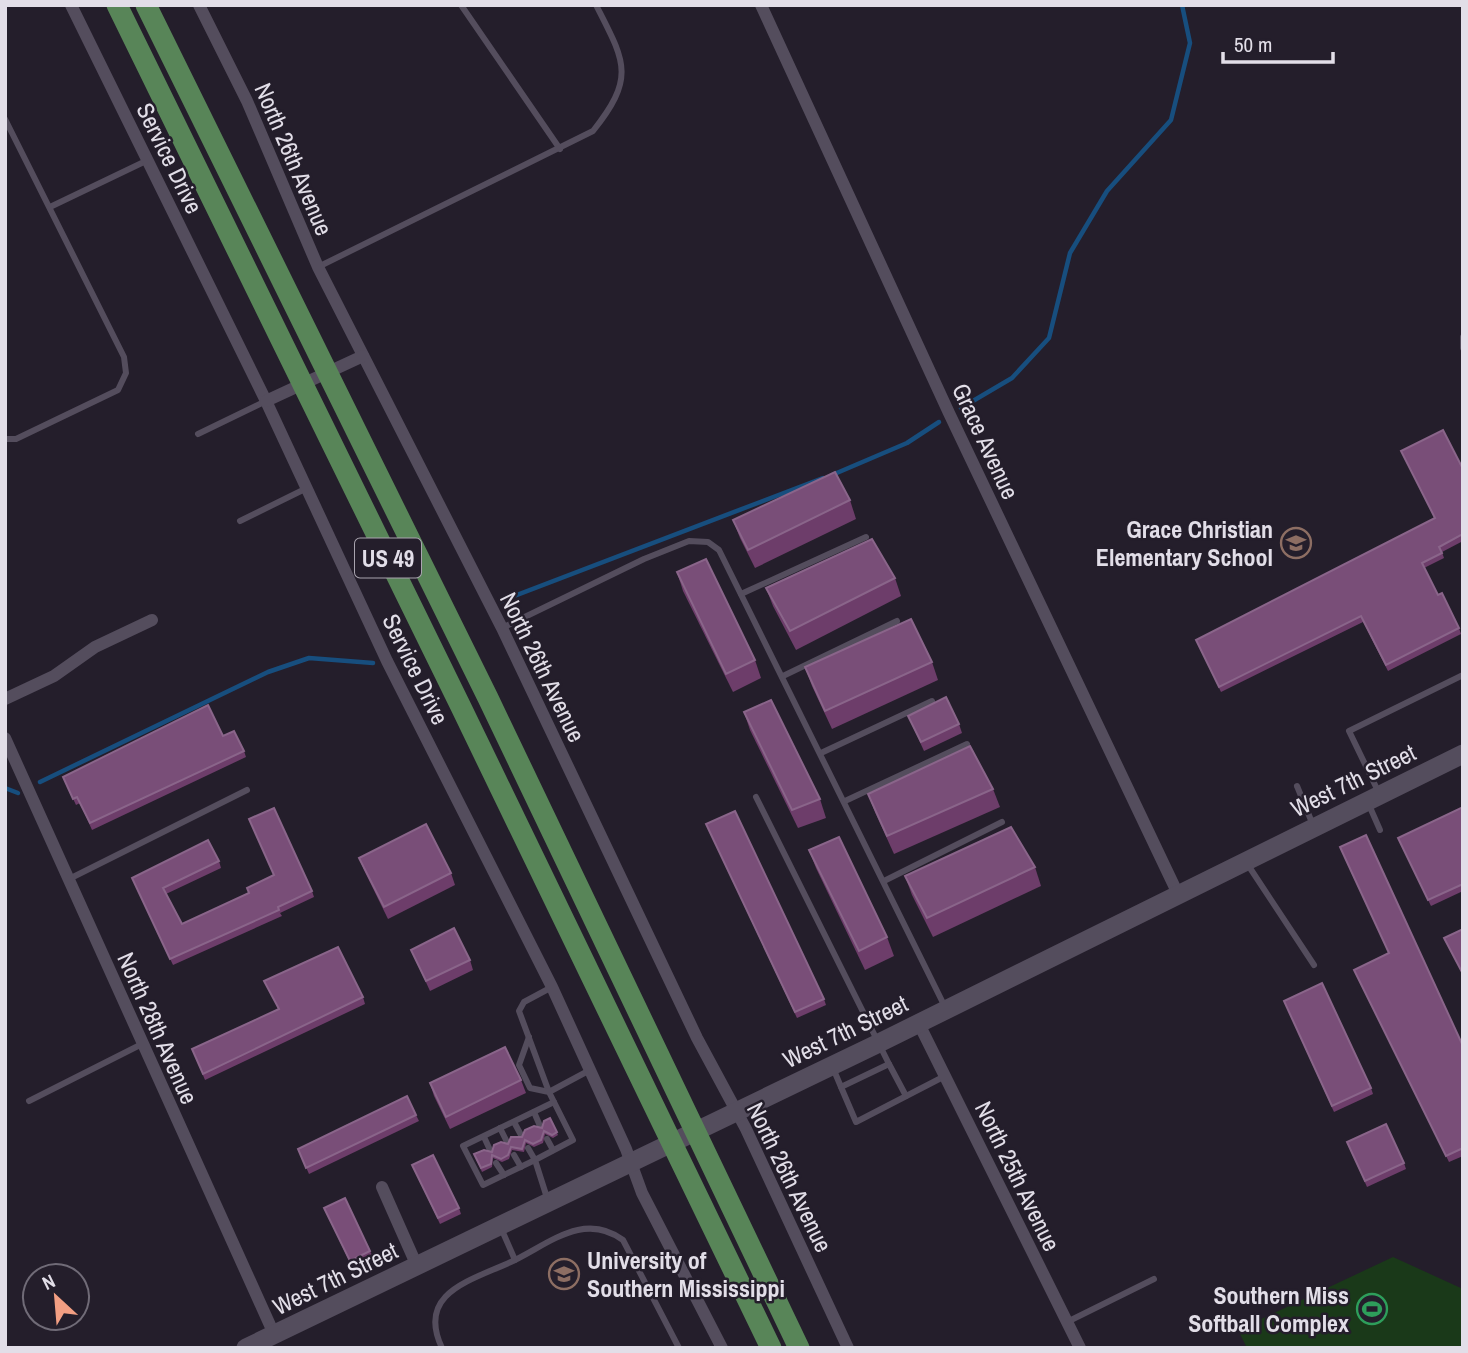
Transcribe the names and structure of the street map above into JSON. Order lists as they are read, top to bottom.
{
  "streets": {
    "main road": ["US 49", "West 7th Street"],
    "street": [
      "Service Drive",
      "North 26th Avenue",
      "Grace Avenue",
      "North 28th Avenue",
      "North 25th Avenue"
    ]
  },
  "crossings": [
    ["Service Drive", "West 7th Street"],
    ["North 26th Avenue", "West 7th Street"],
    ["Grace Avenue", "West 7th Street"],
    ["West 7th Street", "North 28th Avenue"],
    ["West 7th Street", "North 25th Avenue"]
  ],
  "places": {
    "school or university": ["Grace Christian Elementary School", "University of Southern Mississippi"],
    "sports": ["Southern Miss Softball Complex"]
  },
  "scale_bar": "50 m",
  "north": "top left"
}
